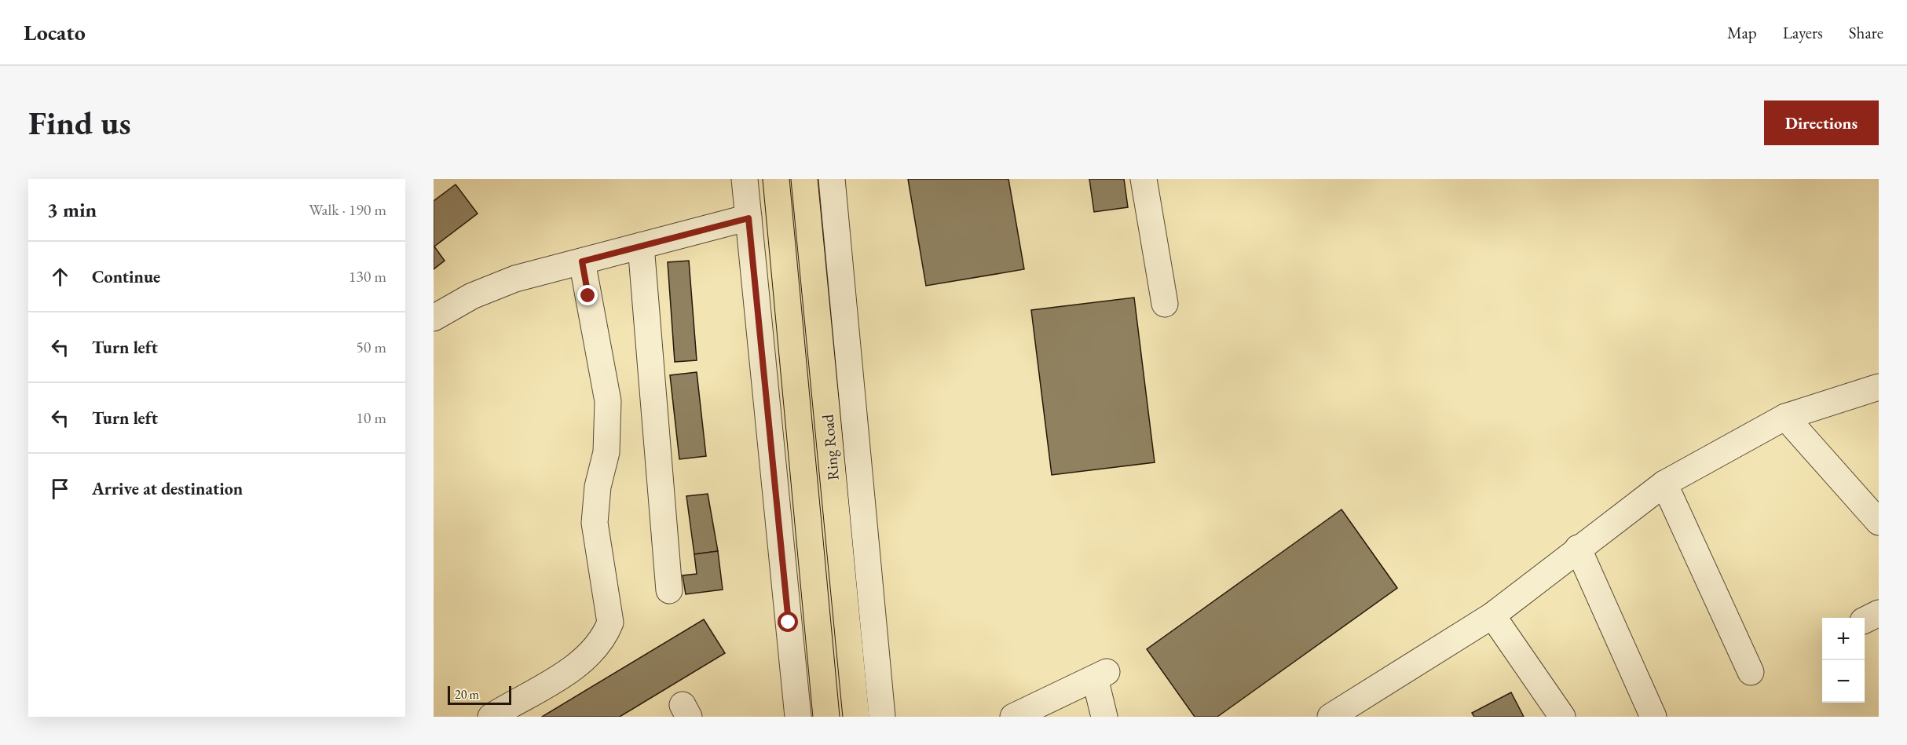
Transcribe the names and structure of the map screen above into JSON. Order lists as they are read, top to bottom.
{
  "streets": {
    "highway": ["Ring Road"]
  },
  "scale_bar": "20 m",
  "page": {
    "header": "Locato",
    "nav": ["Map", "Layers", "Share"],
    "buttons": "Directions",
    "title": "Find us",
    "heading": ["3 min", "Walk · 190 m"],
    "list": [
      ["Continue", "130 m"],
      ["Turn left", "50 m"],
      ["Turn left", "10 m"],
      "Arrive at destination"
    ],
    "map_buttons": ["+", "−"],
    "scale": "20 m"
  }
}
